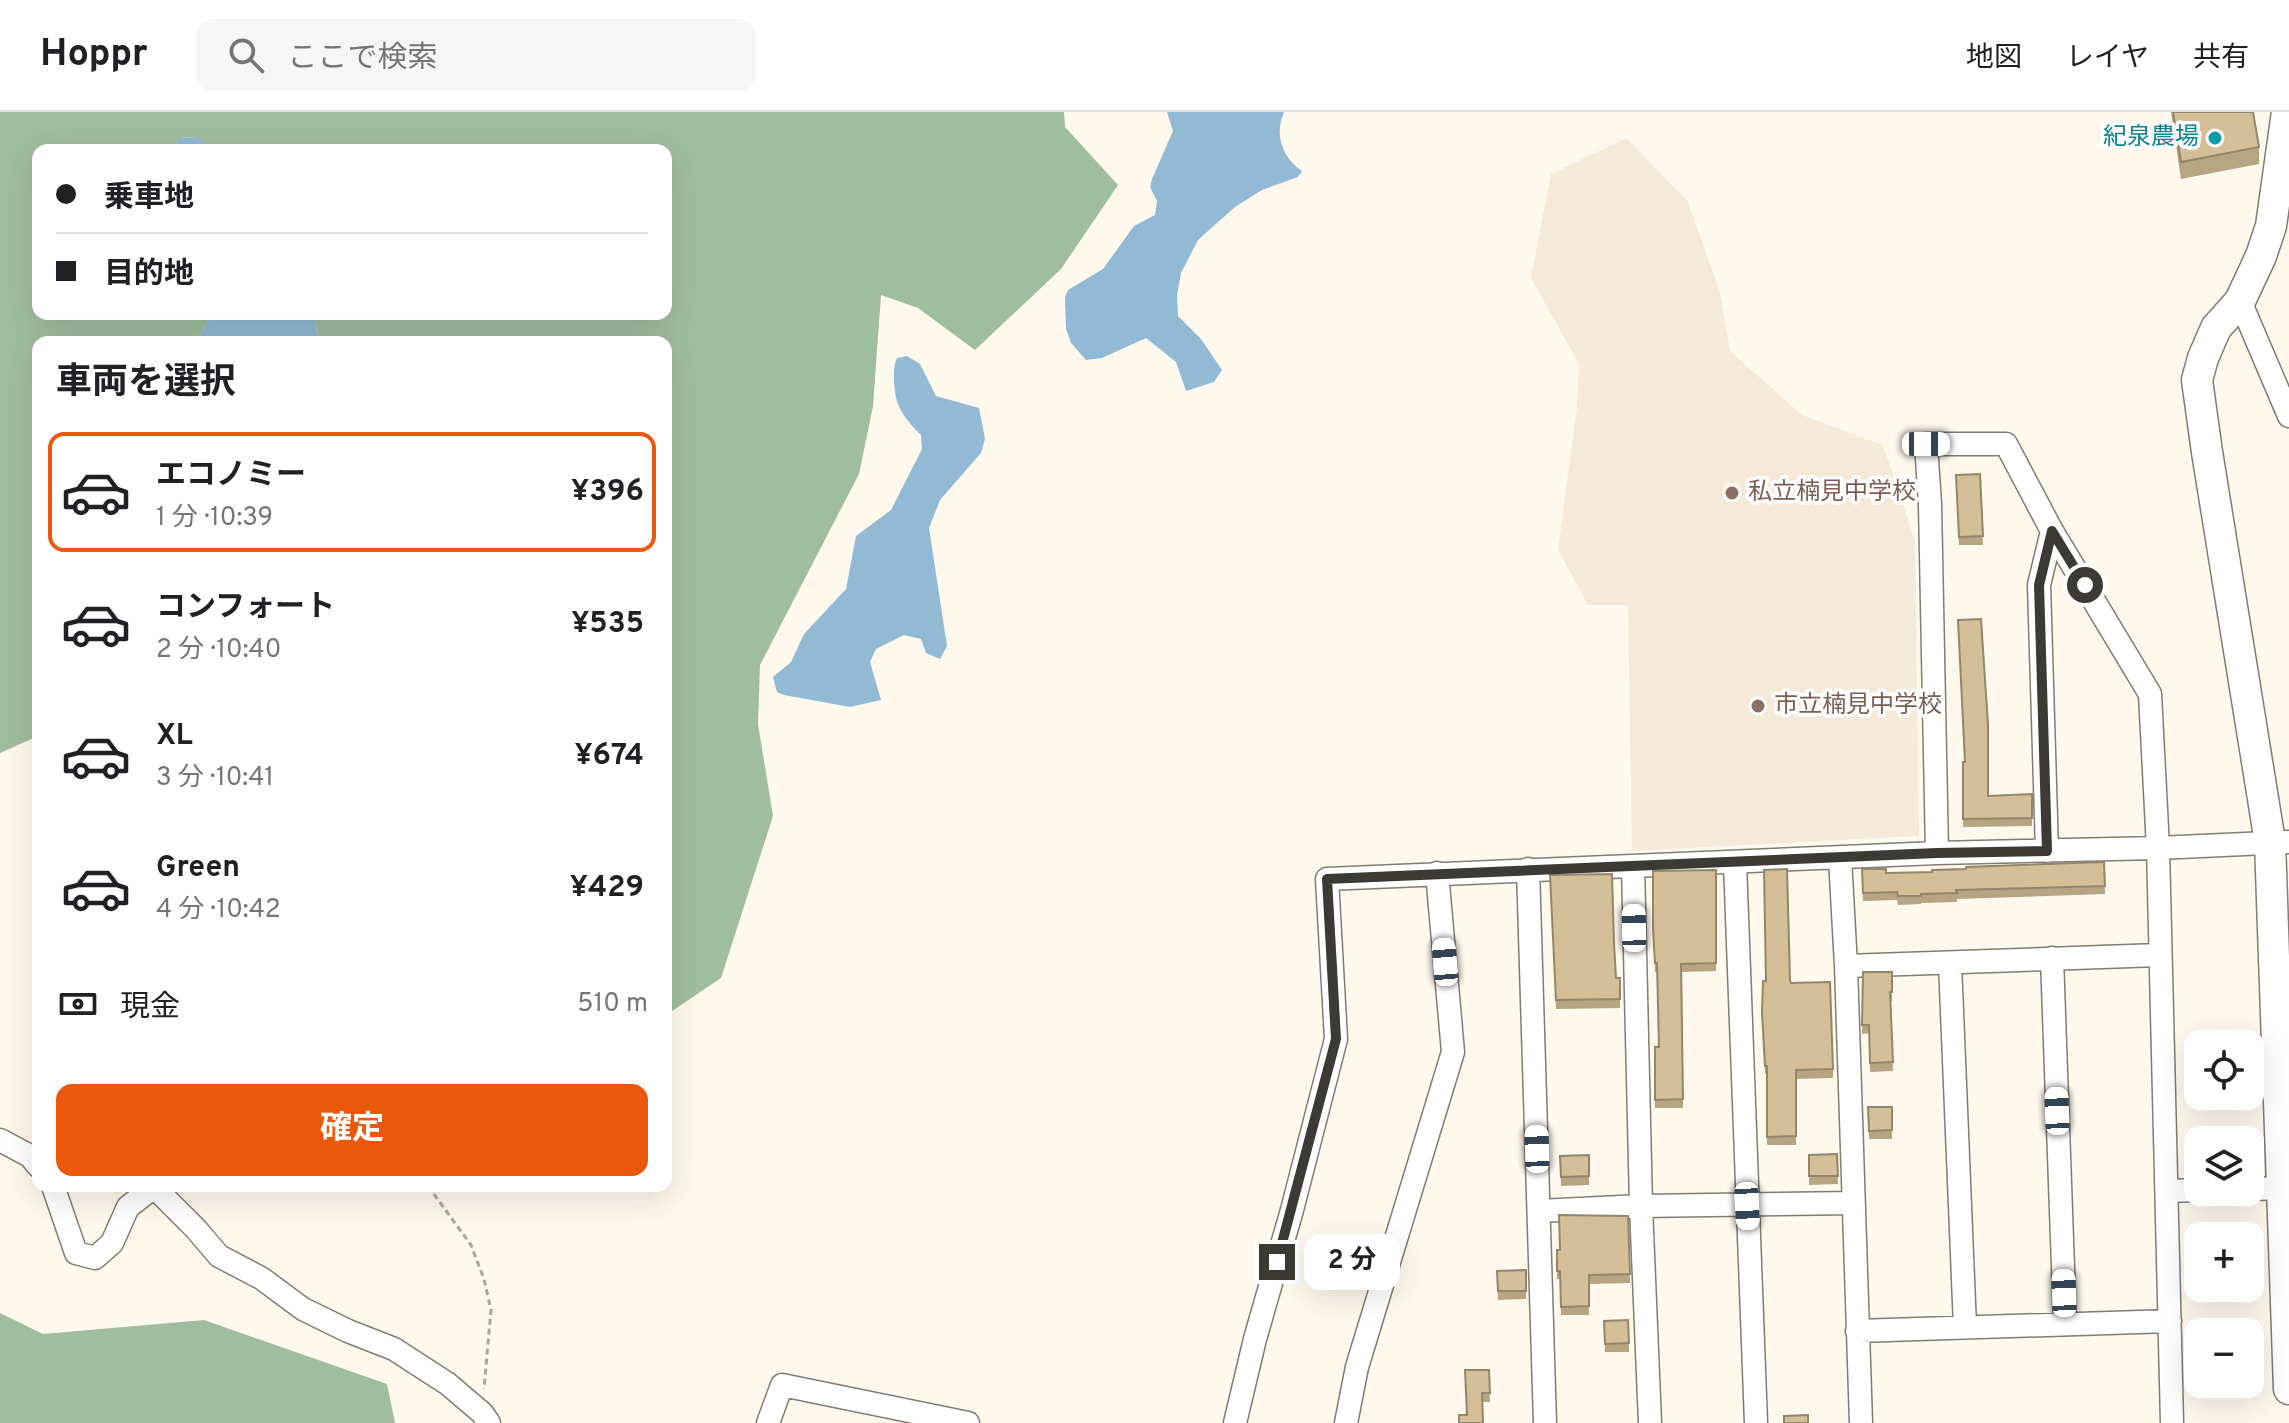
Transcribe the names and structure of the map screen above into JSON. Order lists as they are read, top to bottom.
{
  "places": ["紀泉農場", "私立楠見中学校", "市立楠見中学校"],
  "page": {
    "header": "Hoppr",
    "search": "ここで検索",
    "nav": ["地図", "レイヤ", "共有"],
    "banner": ["乗車地", "目的地"],
    "heading": "車両を選択",
    "list": [
      {
        "name": "エコノミー",
        "note": "1 分 · 10:39",
        "value": "¥396"
      },
      {
        "name": "コンフォート",
        "note": "2 分 · 10:40",
        "value": "¥535"
      },
      {
        "name": "XL",
        "note": "3 分 · 10:41",
        "value": "¥674"
      },
      {
        "name": "Green",
        "note": "4 分 · 10:42",
        "value": "¥429"
      }
    ],
    "pay": ["現金", "510 m"],
    "map_buttons": ["+", "−"],
    "buttons": "確定",
    "bubble": "2 分"
  }
}
